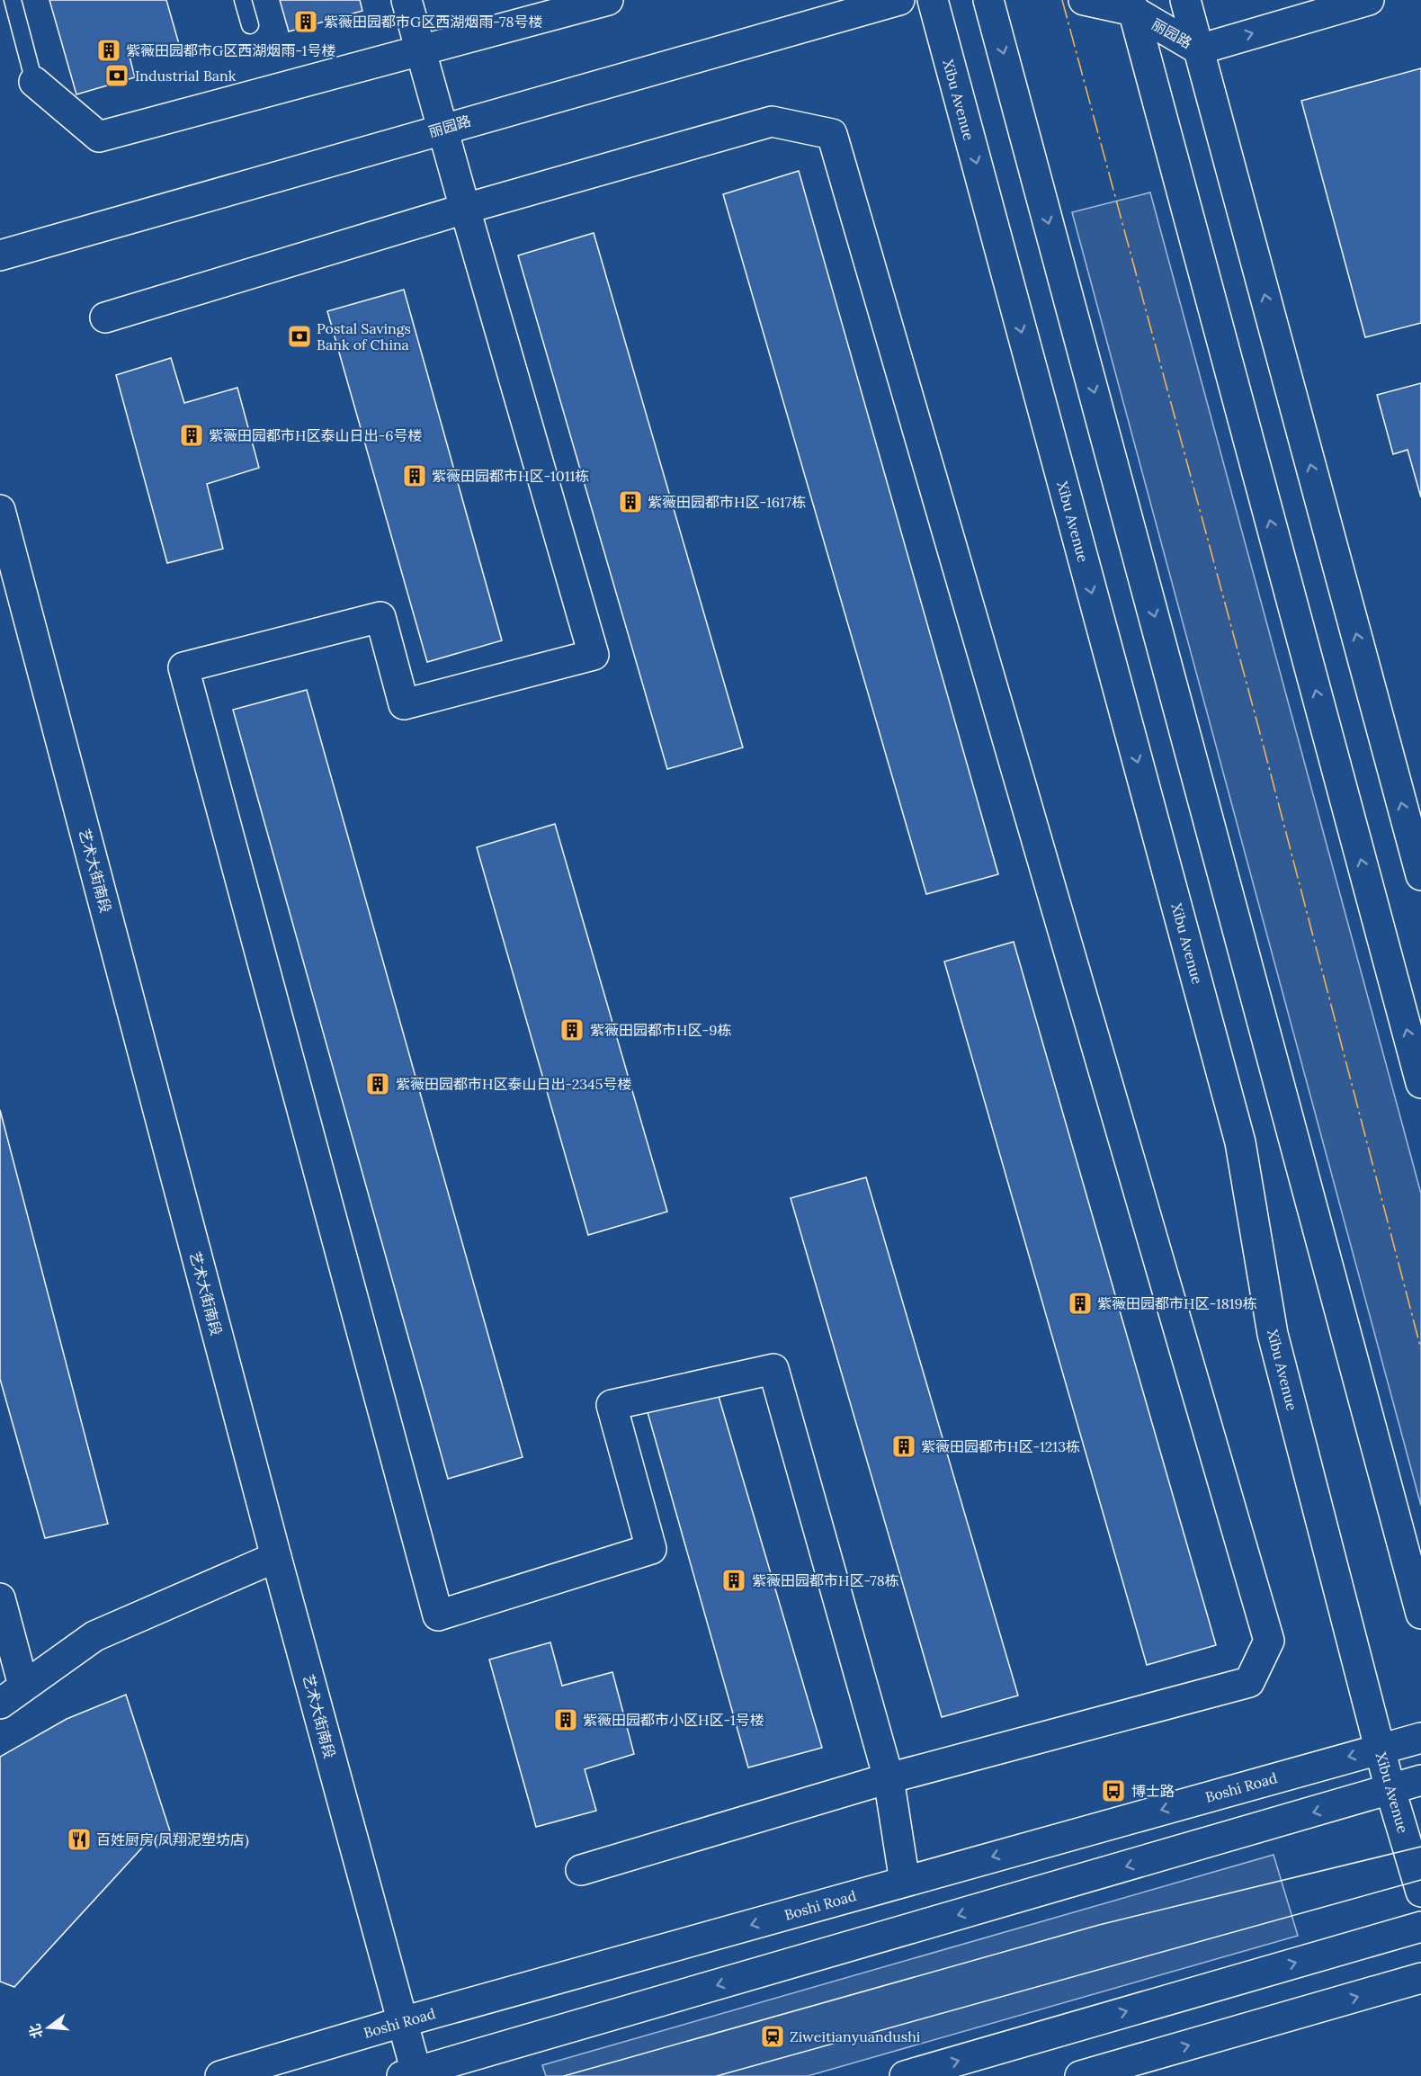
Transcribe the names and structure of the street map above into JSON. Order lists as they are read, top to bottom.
{
  "streets": {
    "street": [
      "丽园路",
      "Xibu Avenue",
      "艺术大街南段",
      "Boshi Road"
    ]
  },
  "crossings": [
    ["Xibu Avenue", "Boshi Road"],
    ["艺术大街南段", "Boshi Road"]
  ],
  "places": {
    "building": [
      "紫薇田园都市G区西湖烟雨-78号楼",
      "紫薇田园都市G区西湖烟雨-1号楼",
      "紫薇田园都市H区泰山日出-6号楼",
      "紫薇田园都市H区-1011栋",
      "紫薇田园都市H区-1617栋",
      "紫薇田园都市H区-9栋",
      "紫薇田园都市H区泰山日出-2345号楼",
      "紫薇田园都市H区-1819栋",
      "紫薇田园都市H区-1213栋",
      "紫薇田园都市H区-78栋",
      "紫薇田园都市小区H区-1号楼"
    ],
    "bank": ["Industrial Bank", "Postal Savings Bank of China"],
    "bus stop": ["博士路"],
    "restaurant": ["百姓厨房(凤翔泥塑坊店)"],
    "station": ["Ziweitianyuandushi"]
  },
  "north": "left"
}
